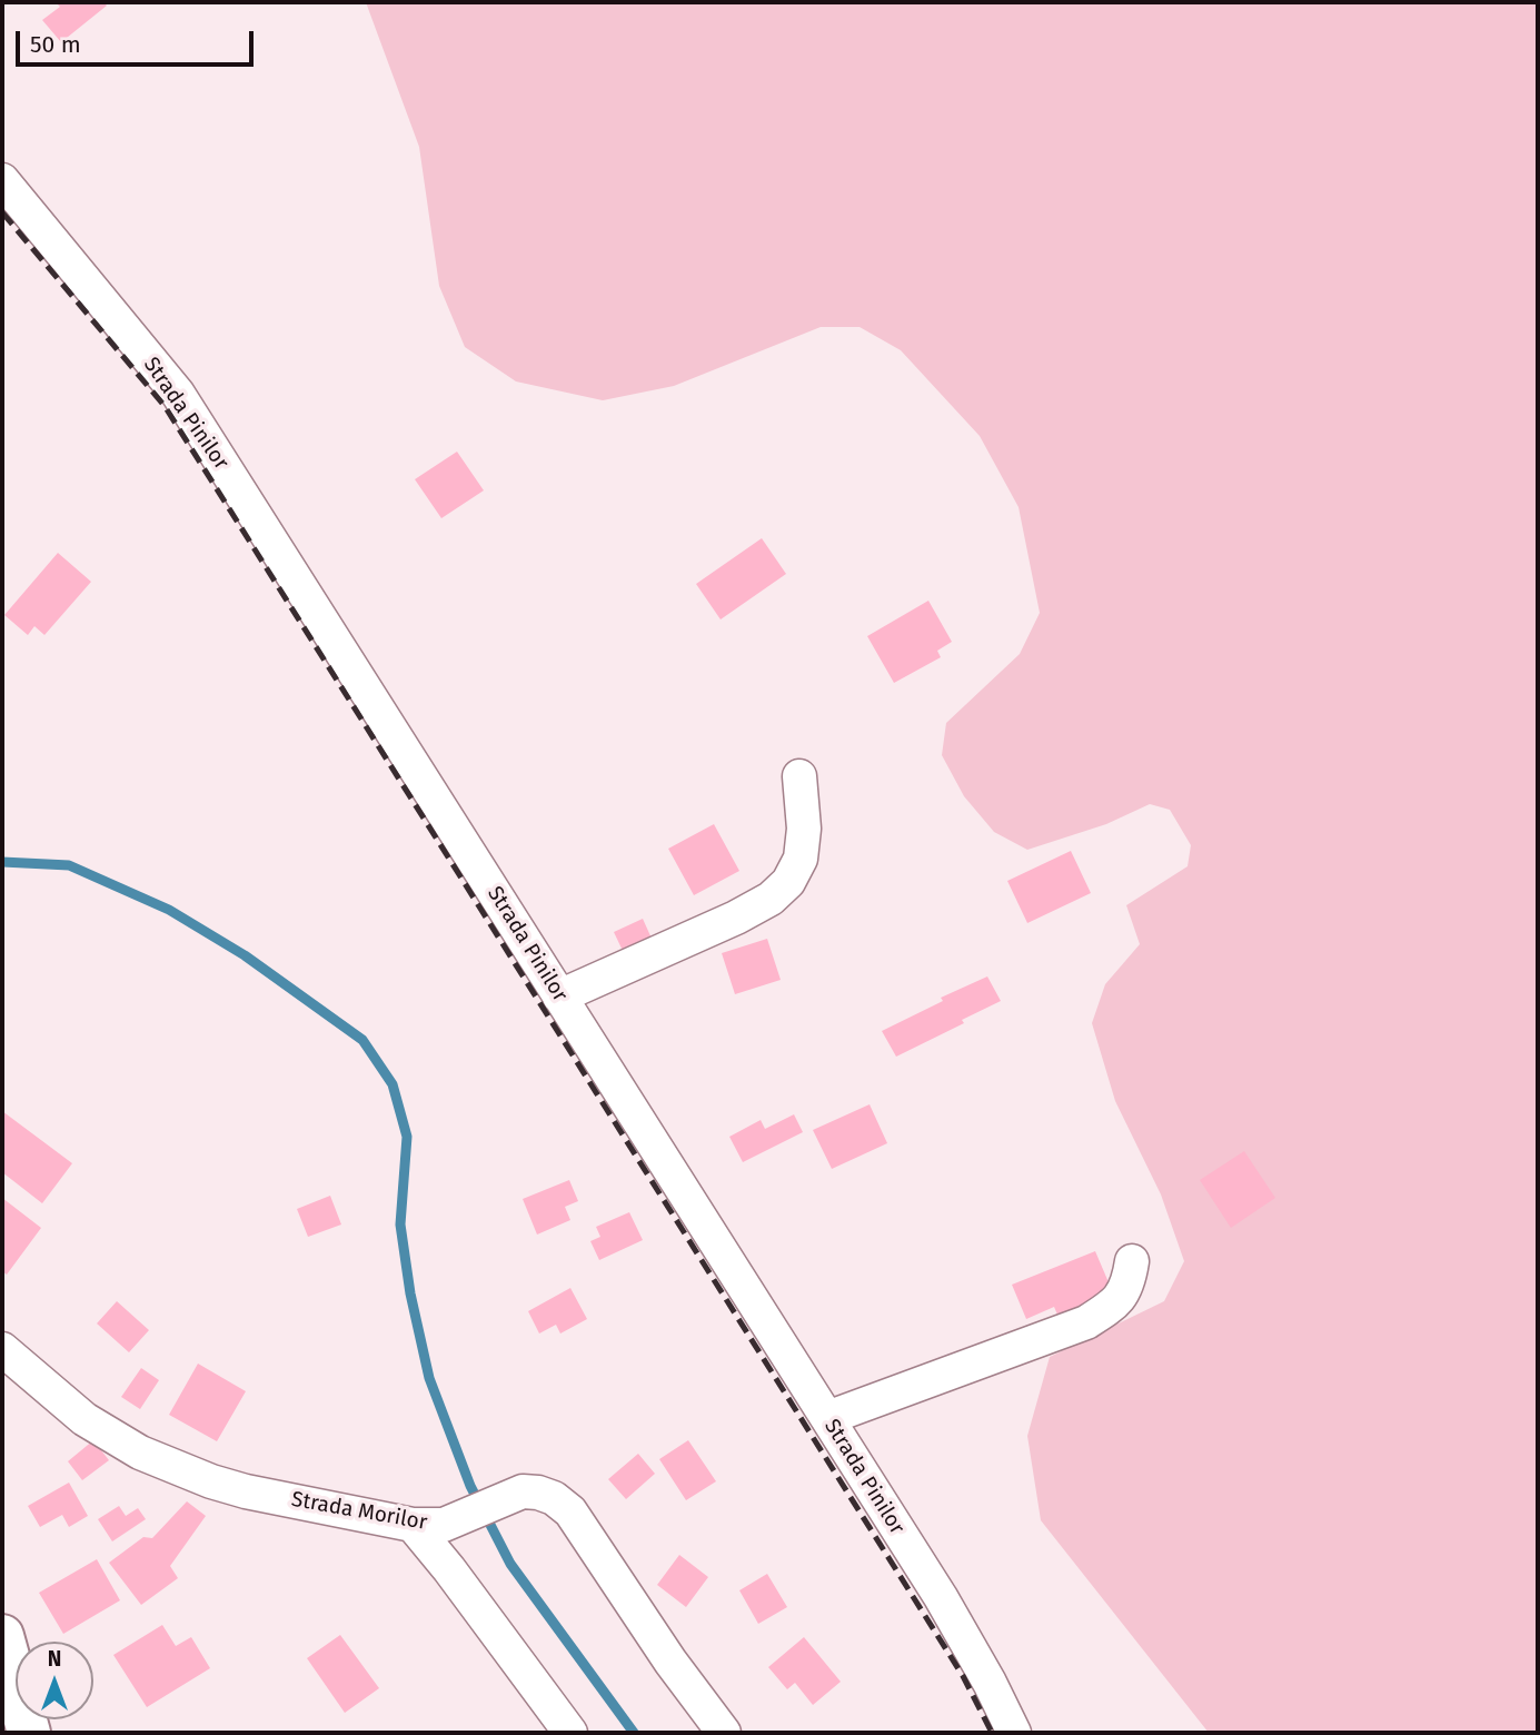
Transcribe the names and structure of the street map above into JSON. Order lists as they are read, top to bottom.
{
  "streets": {
    "street": ["Strada Pinilor", "Strada Morilor"]
  },
  "scale_bar": "50 m",
  "north": "top"
}
